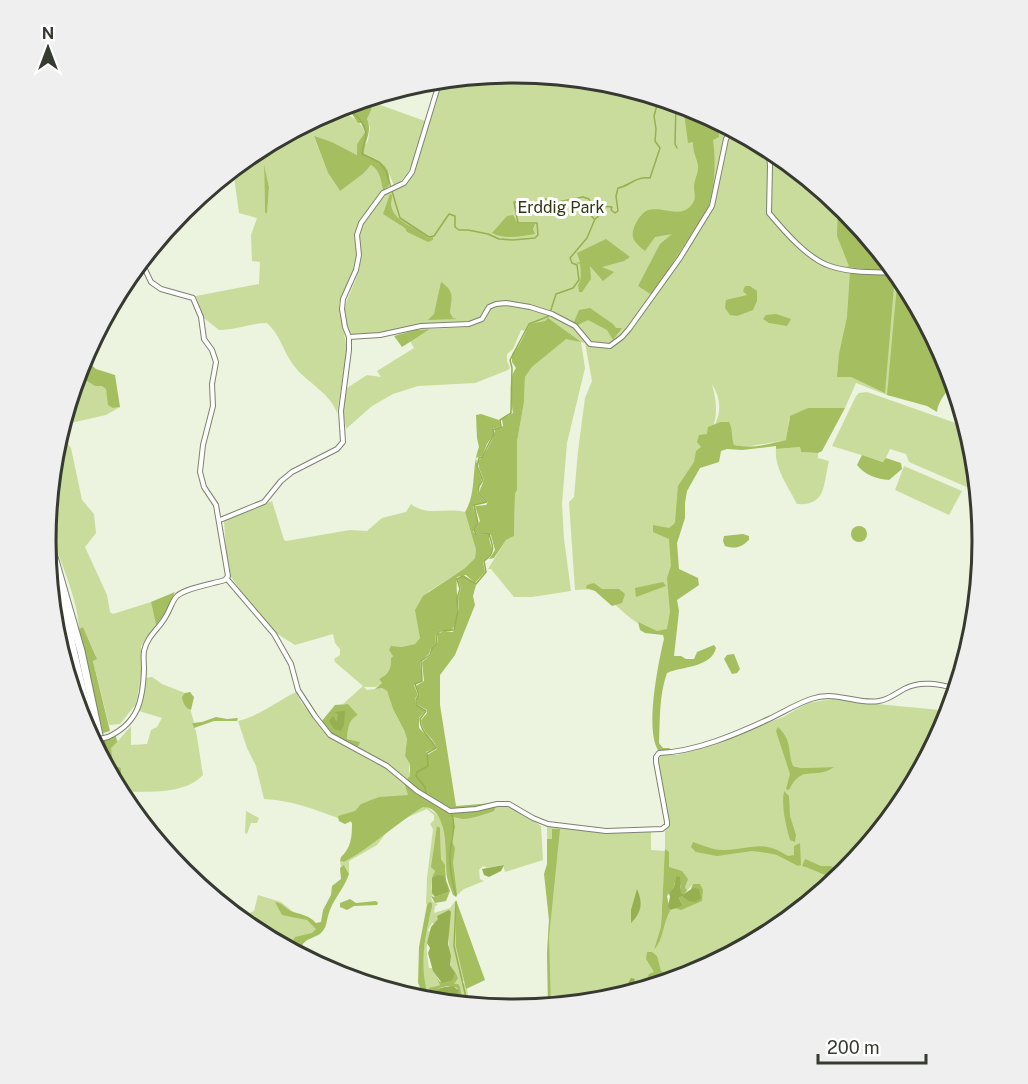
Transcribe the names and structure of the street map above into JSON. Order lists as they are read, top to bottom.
{
  "parks": ["Erddig Park"],
  "scale_bar": "200 m",
  "north": "top"
}
